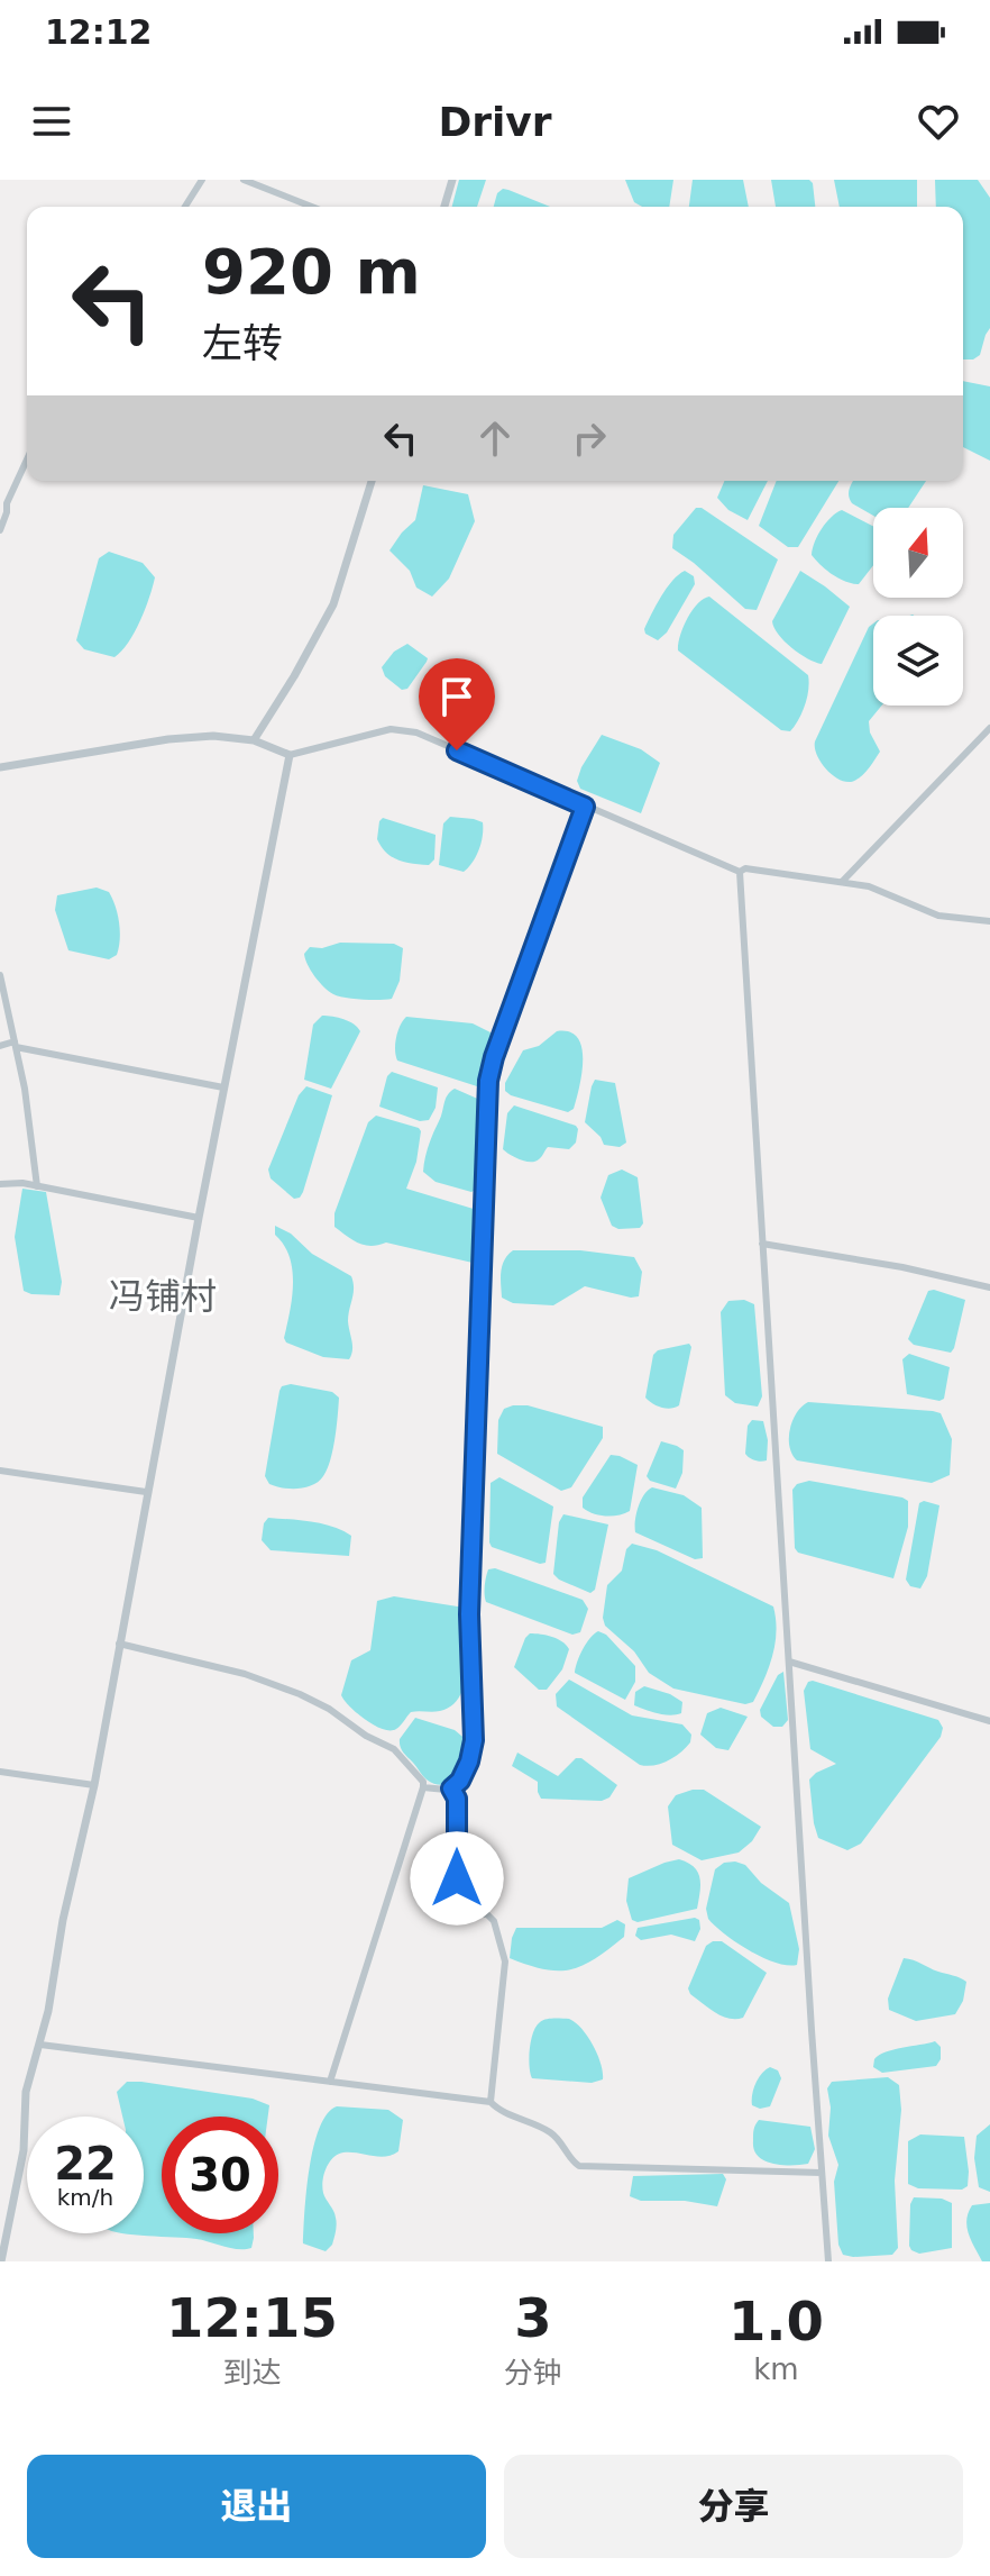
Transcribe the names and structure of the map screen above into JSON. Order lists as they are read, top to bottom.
{
  "districts": ["冯铺村"],
  "north": "top",
  "page": {
    "status": "12:12",
    "header": "Drivr",
    "turn": ["920 m", "左转"],
    "speed": "22 km/h",
    "limit": "30",
    "eta": [
      "12:15",
      "到达",
      "3",
      "分钟",
      "1.0",
      "km"
    ],
    "buttons": ["退出", "分享"]
  }
}
